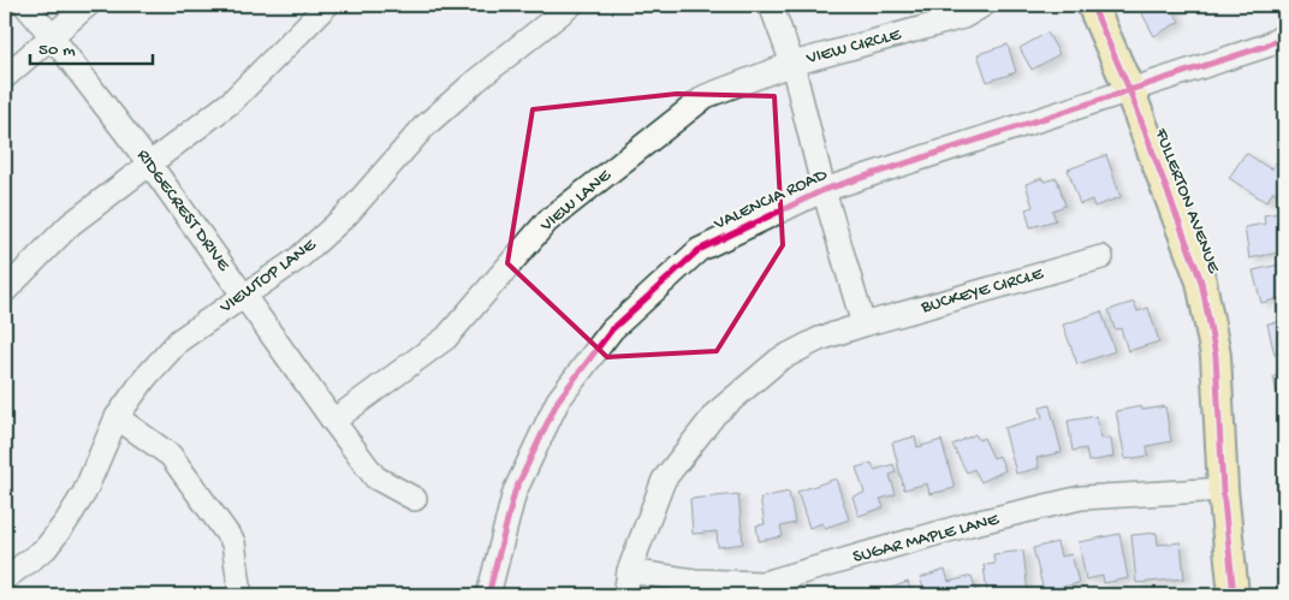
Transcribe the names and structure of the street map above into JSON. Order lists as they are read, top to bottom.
{
  "streets": {
    "main road": ["FULLERTON AVENUE"],
    "street": [
      "VIEW CIRCLE",
      "VALENCIA ROAD",
      "VIEW LANE",
      "RIDGECREST DRIVE",
      "VIEWTOP LANE",
      "BUCKEYE CIRCLE",
      "SUGAR MAPLE LANE"
    ]
  },
  "crossings": [
    ["VIEW CIRCLE", "VIEW LANE"],
    ["VALENCIA ROAD", "FULLERTON AVENUE"],
    ["VIEW LANE", "RIDGECREST DRIVE"],
    ["FULLERTON AVENUE", "SUGAR MAPLE LANE"],
    ["RIDGECREST DRIVE", "VIEWTOP LANE"],
    ["BUCKEYE CIRCLE", "SUGAR MAPLE LANE"]
  ],
  "scale_bar": "50 m"
}
